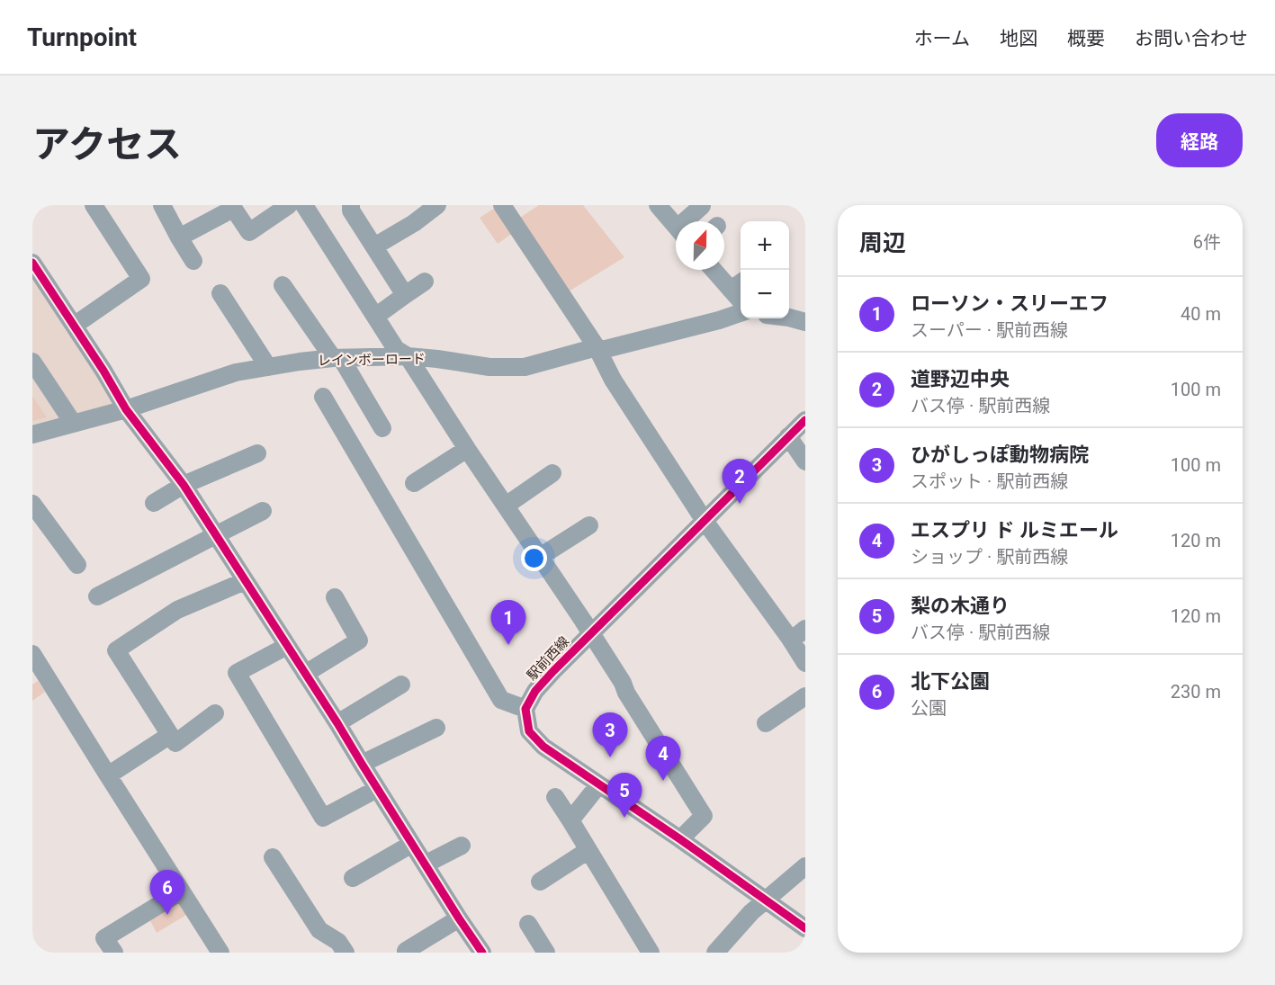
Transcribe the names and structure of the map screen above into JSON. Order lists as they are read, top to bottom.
{
  "streets": {
    "street": ["レインボーロード", "駅前西線"]
  },
  "north": "top",
  "page": {
    "header": "Turnpoint",
    "nav": [
      "ホーム",
      "地図",
      "概要",
      "お問い合わせ"
    ],
    "title": "アクセス",
    "buttons": "経路",
    "heading": ["周辺", "6件"],
    "map_buttons": ["+", "−"],
    "list": [
      {
        "mark": "1",
        "name": "ローソン・スリーエフ",
        "note": "スーパー · 駅前西線",
        "value": "40 m"
      },
      {
        "mark": "2",
        "name": "道野辺中央",
        "note": "バス停 · 駅前西線",
        "value": "100 m"
      },
      {
        "mark": "3",
        "name": "ひがしっぽ動物病院",
        "note": "スポット · 駅前西線",
        "value": "100 m"
      },
      {
        "mark": "4",
        "name": "エスプリ ド ルミエール",
        "note": "ショップ · 駅前西線",
        "value": "120 m"
      },
      {
        "mark": "5",
        "name": "梨の木通り",
        "note": "バス停 · 駅前西線",
        "value": "120 m"
      },
      {
        "mark": "6",
        "name": "北下公園",
        "note": "公園",
        "value": "230 m"
      }
    ],
    "pins": [
      "2",
      "1",
      "3",
      "4",
      "5",
      "6"
    ]
  }
}
